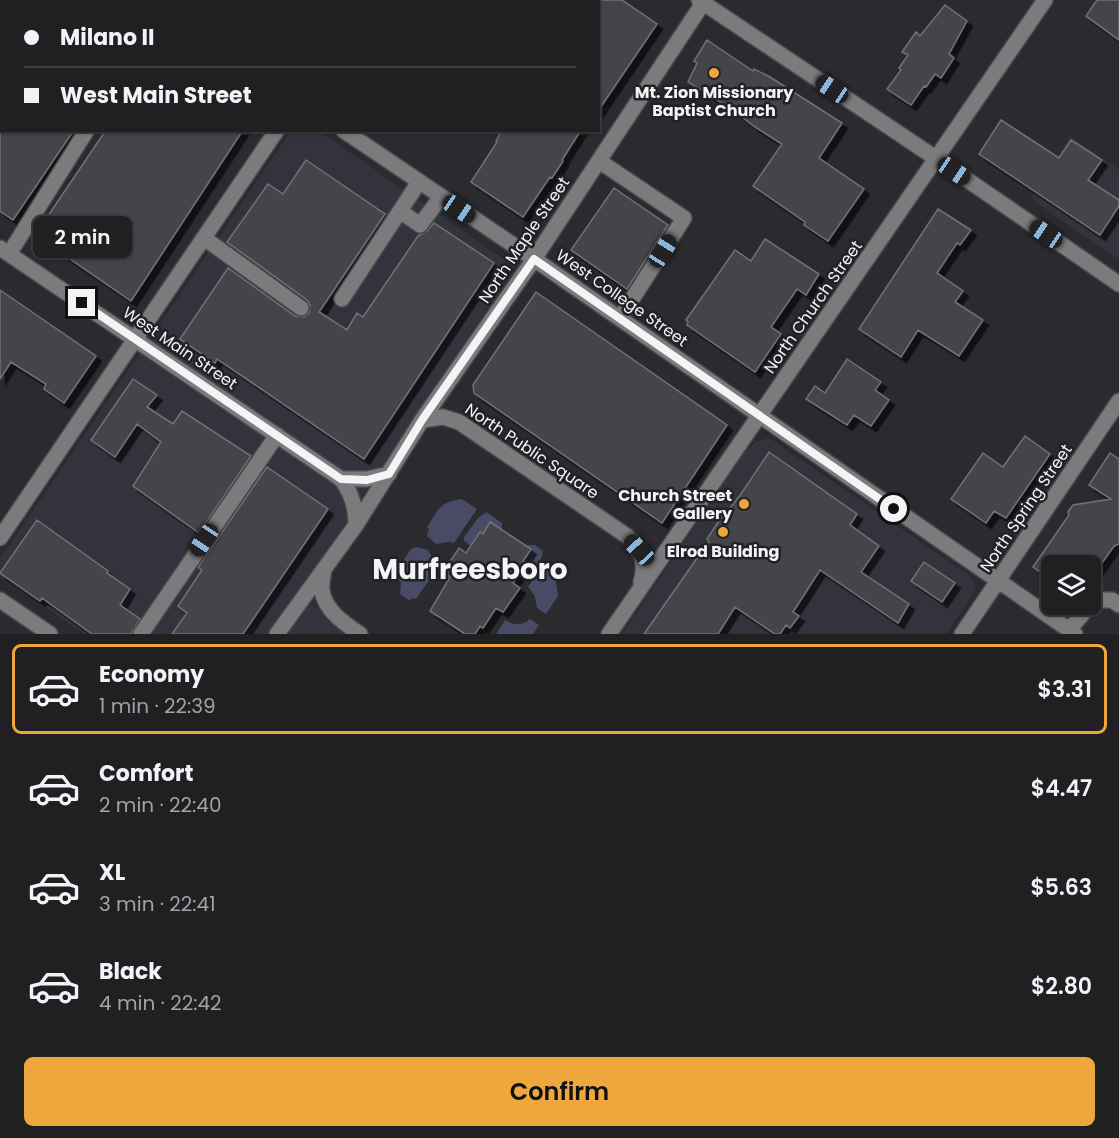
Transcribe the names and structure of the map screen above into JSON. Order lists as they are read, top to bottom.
{
  "streets": {
    "street": [
      "North Maple Street",
      "West College Street",
      "North Church Street",
      "West Main Street",
      "North Public Square",
      "North Spring Street"
    ]
  },
  "crossings": [
    ["North Maple Street", "West College Street"],
    ["North Maple Street", "West Main Street"],
    ["North Maple Street", "North Public Square"],
    ["West College Street", "North Church Street"],
    ["West College Street", "North Spring Street"],
    ["North Church Street", "North Public Square"]
  ],
  "districts": ["Murfreesboro"],
  "places": ["Mt. Zion Missionary Baptist Church", "Church Street Gallery", "Elrod Building"],
  "page": {
    "banner": ["Milano II", "West Main Street"],
    "bubble": "2 min",
    "list": [
      {
        "name": "Economy",
        "note": "1 min · 22:39",
        "value": "$3.31"
      },
      {
        "name": "Comfort",
        "note": "2 min · 22:40",
        "value": "$4.47"
      },
      {
        "name": "XL",
        "note": "3 min · 22:41",
        "value": "$5.63"
      },
      {
        "name": "Black",
        "note": "4 min · 22:42",
        "value": "$2.80"
      }
    ],
    "buttons": "Confirm"
  }
}
